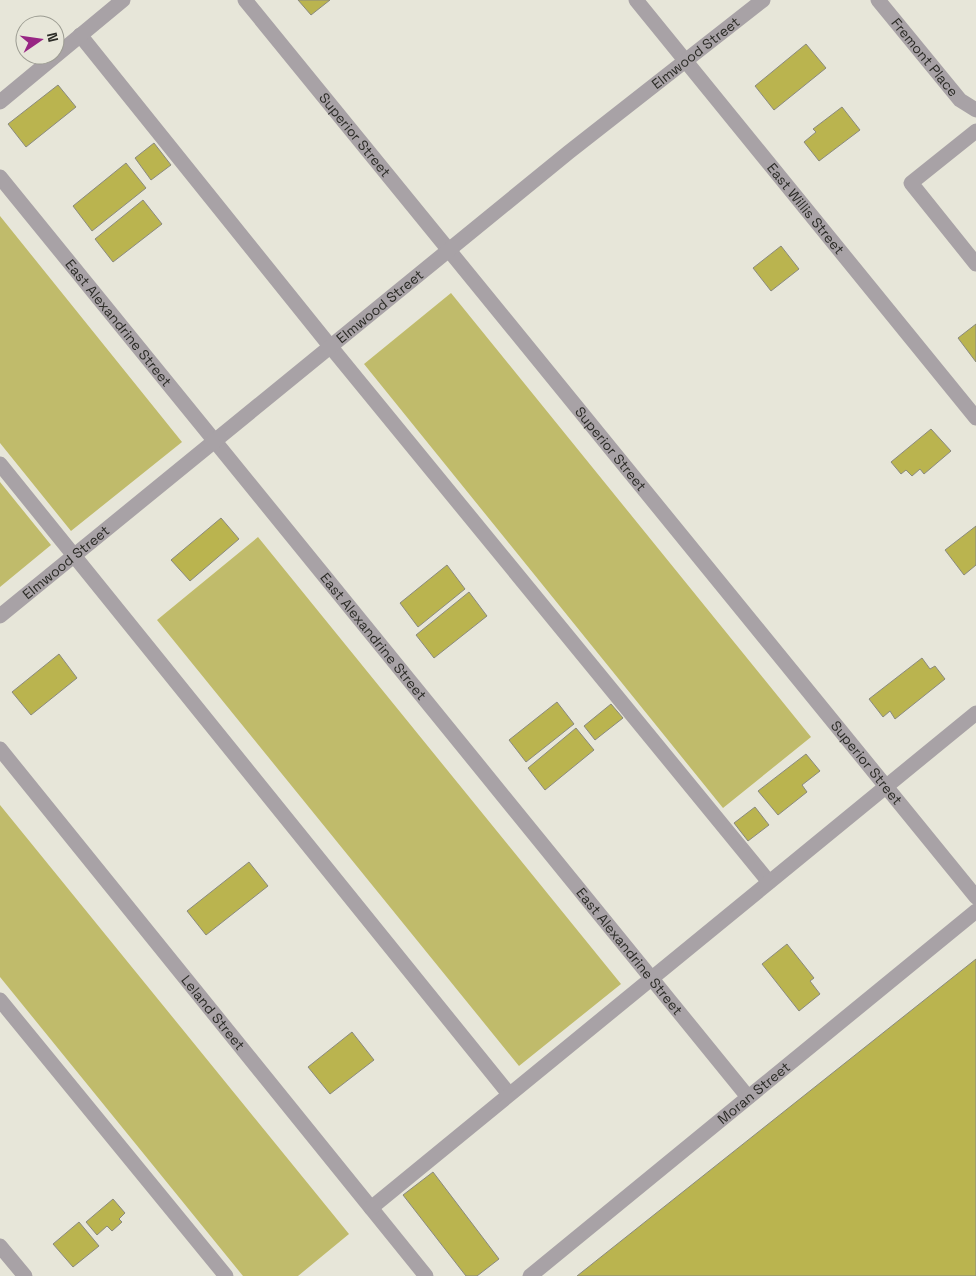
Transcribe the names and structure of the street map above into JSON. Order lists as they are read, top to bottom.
{
  "streets": {
    "street": [
      "Elmwood Street",
      "Fremont Place",
      "Superior Street",
      "East Willis Street",
      "East Alexandrine Street",
      "Leland Street",
      "Moran Street"
    ]
  },
  "crossings": [
    ["Elmwood Street", "Superior Street"],
    ["Elmwood Street", "East Willis Street"],
    ["Elmwood Street", "East Alexandrine Street"],
    ["East Alexandrine Street", "Moran Street"]
  ],
  "north": "right"
}
